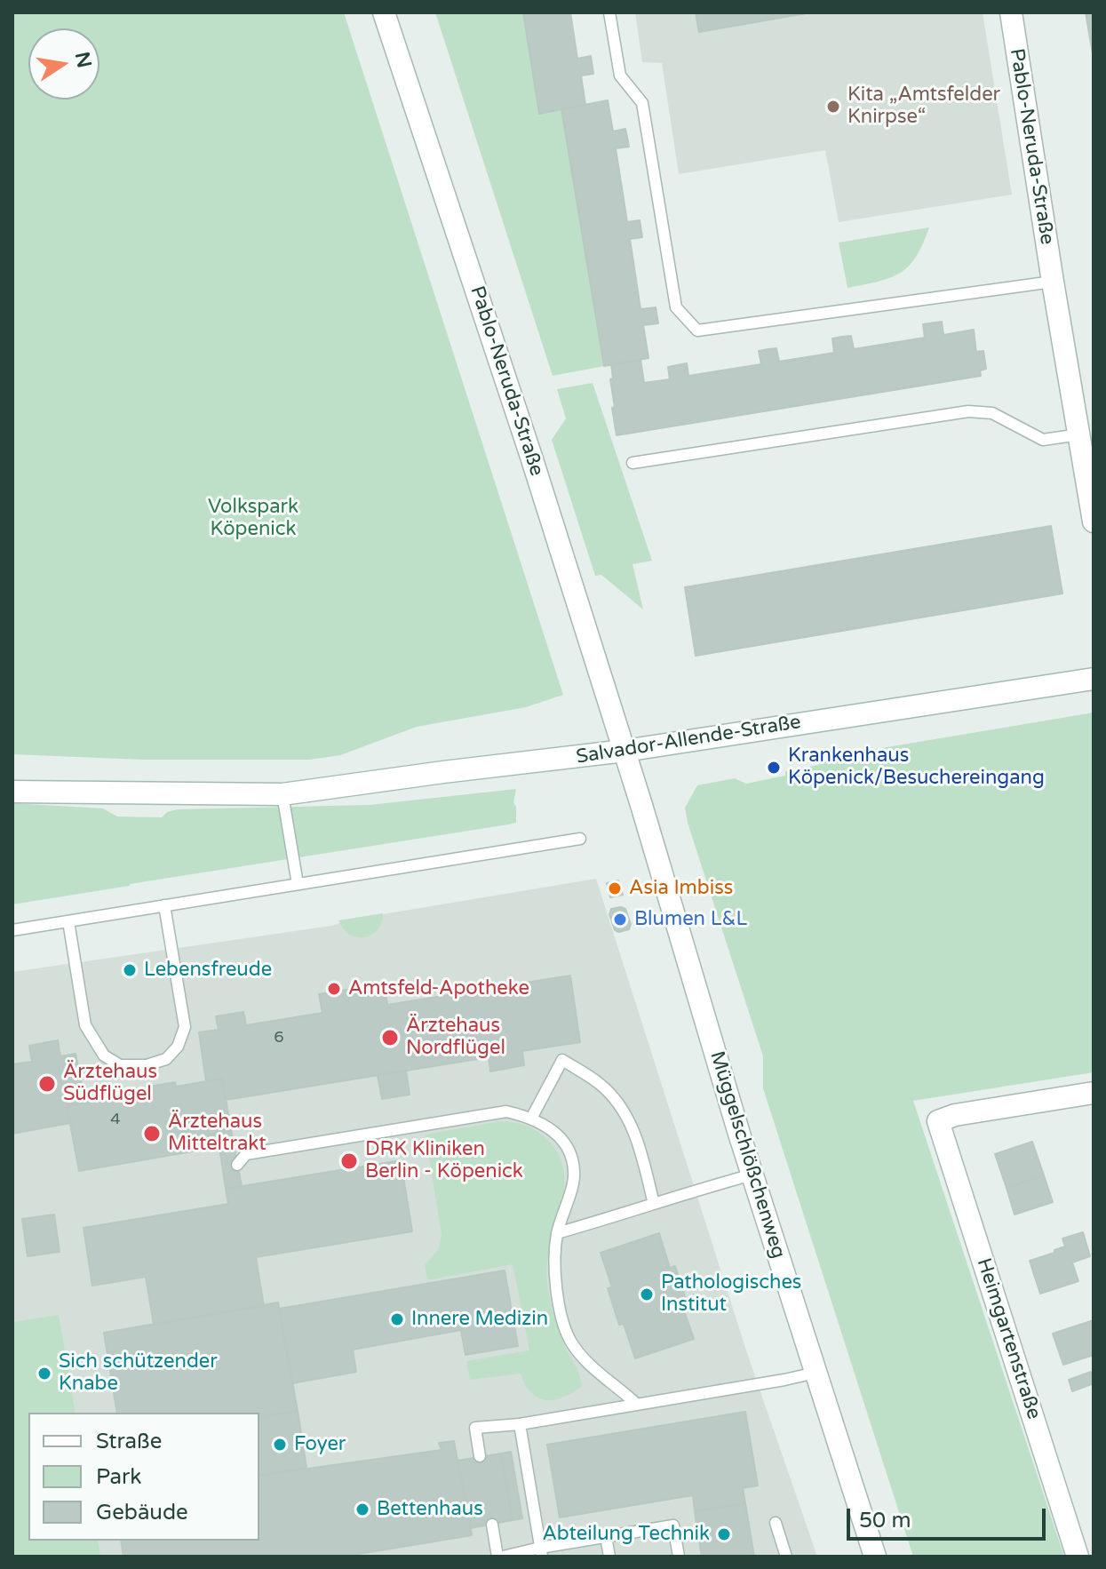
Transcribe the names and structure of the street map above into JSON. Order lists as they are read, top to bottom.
{
  "streets": {
    "street": [
      "Pablo-Neruda-Straße",
      "Salvador-Allende-Straße",
      "Müggelschlößchenweg",
      "Heimgartenstraße"
    ]
  },
  "crossings": [
    ["Pablo-Neruda-Straße", "Salvador-Allende-Straße"],
    ["Pablo-Neruda-Straße", "Müggelschlößchenweg"],
    ["Salvador-Allende-Straße", "Müggelschlößchenweg"]
  ],
  "parks": ["Volkspark Köpenick"],
  "places": [
    "Kita „Amtsfelder Knirpse“",
    "Krankenhaus Köpenick/Besuchereingang",
    "Asia Imbiss",
    "Blumen L&L",
    "Lebensfreude",
    "Amtsfeld-Apotheke",
    "Ärztehaus Nordflügel",
    "Ärztehaus Südflügel",
    "Ärztehaus Mitteltrakt",
    "DRK Kliniken Berlin - Köpenick",
    "Pathologisches Institut",
    "Innere Medizin",
    "Sich schützender Knabe",
    "Foyer",
    "Bettenhaus",
    "Abteilung Technik"
  ],
  "house_numbers": ["6", "4"],
  "legend": ["Straße", "Park", "Gebäude"],
  "scale_bar": "50 m",
  "north": "right"
}
